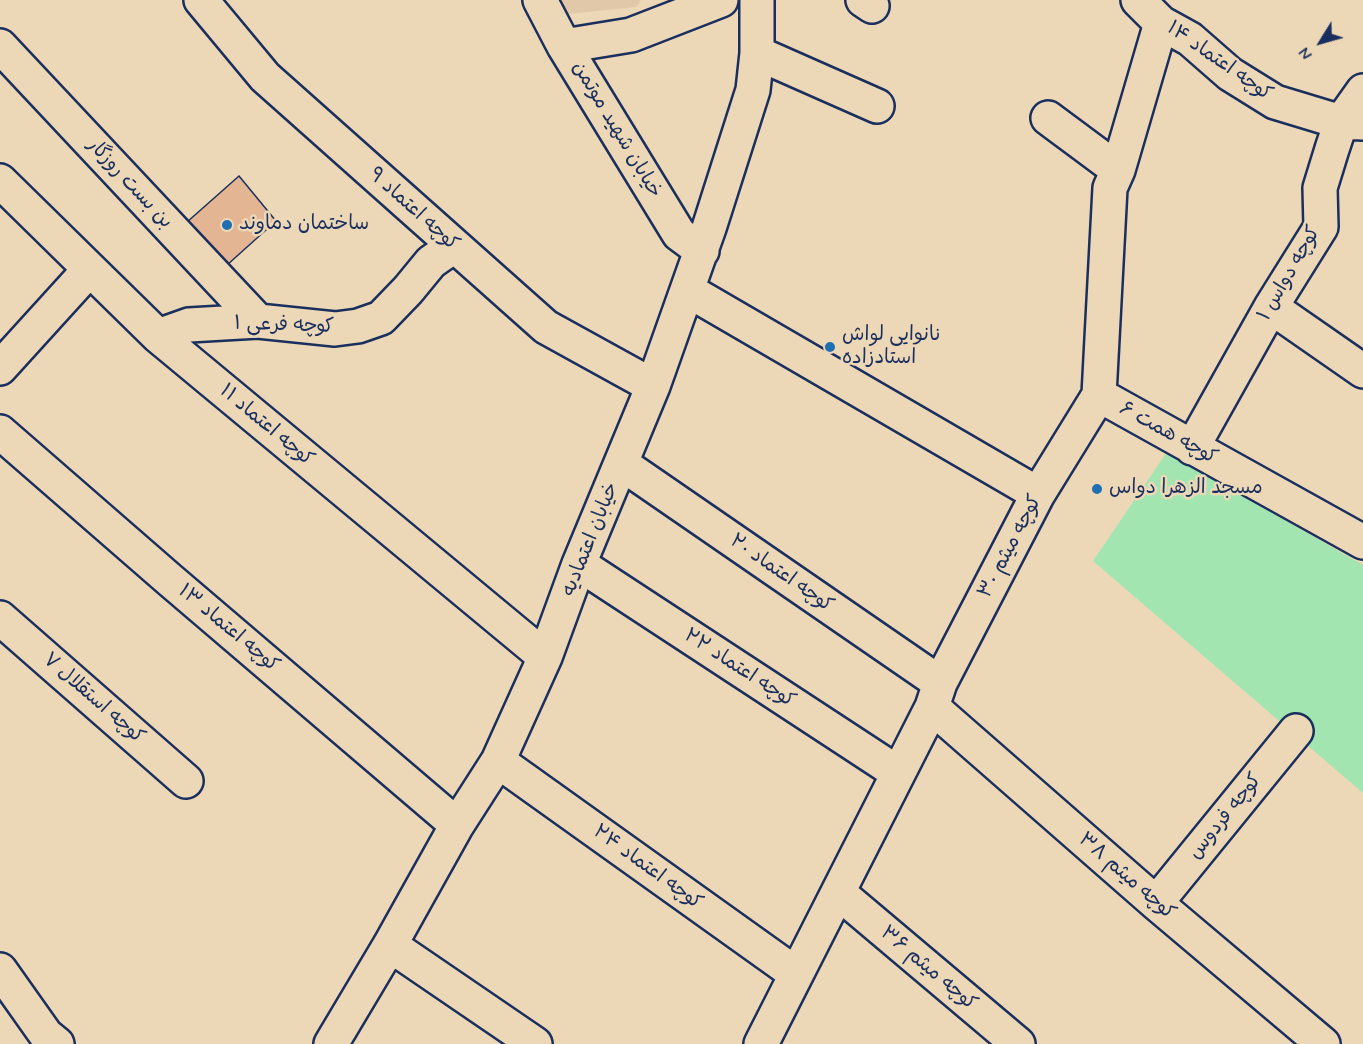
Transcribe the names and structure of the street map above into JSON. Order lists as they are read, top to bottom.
{
  "streets": {
    "street": [
      "کوچه اعتماد ۱۴",
      "خیابان شهید موتمن",
      "بن بست روزگار",
      "کوچه اعتماد ۹",
      "کوچه دواس ۱",
      "کوچه فرعی ۱",
      "کوچه اعتماد ۱۱",
      "کوچه همت ۶",
      "خیابان اعتمادیه",
      "کوچه میثم ۳۰",
      "کوچه اعتماد ۲۰",
      "کوچه اعتماد ۱۳",
      "کوچه اعتماد ۲۲",
      "کوچه استقلال ۷",
      "کوچه فردوس",
      "کوچه اعتماد ۲۴",
      "کوچه میثم ۳۸",
      "کوچه میثم ۳۶"
    ]
  },
  "crossings": [
    ["کوچه اعتماد ۱۴", "کوچه دواس ۱"],
    ["کوچه اعتماد ۱۴", "کوچه میثم ۳۰"],
    ["خیابان شهید موتمن", "خیابان اعتمادیه"],
    ["بن بست روزگار", "کوچه فرعی ۱"],
    ["کوچه اعتماد ۹", "کوچه فرعی ۱"],
    ["کوچه اعتماد ۹", "خیابان اعتمادیه"],
    ["کوچه دواس ۱", "کوچه همت ۶"],
    ["کوچه فرعی ۱", "کوچه اعتماد ۱۱"],
    ["کوچه اعتماد ۱۱", "خیابان اعتمادیه"],
    ["کوچه همت ۶", "کوچه میثم ۳۰"],
    ["خیابان اعتمادیه", "کوچه اعتماد ۲۰"],
    ["خیابان اعتمادیه", "کوچه اعتماد ۱۳"],
    ["خیابان اعتمادیه", "کوچه اعتماد ۲۲"],
    ["خیابان اعتمادیه", "کوچه اعتماد ۲۴"],
    ["کوچه میثم ۳۰", "کوچه اعتماد ۲۰"],
    ["کوچه میثم ۳۰", "کوچه اعتماد ۲۲"],
    ["کوچه میثم ۳۰", "کوچه اعتماد ۲۴"],
    ["کوچه میثم ۳۰", "کوچه میثم ۳۸"],
    ["کوچه میثم ۳۰", "کوچه میثم ۳۶"],
    ["کوچه اعتماد ۲۰", "کوچه میثم ۳۸"],
    ["کوچه فردوس", "کوچه میثم ۳۸"]
  ],
  "places": ["ساختمان دماوند", "نانوایی لواش استادزاده", "مسجد الزهرا دواس"],
  "north": "bottom left"
}
